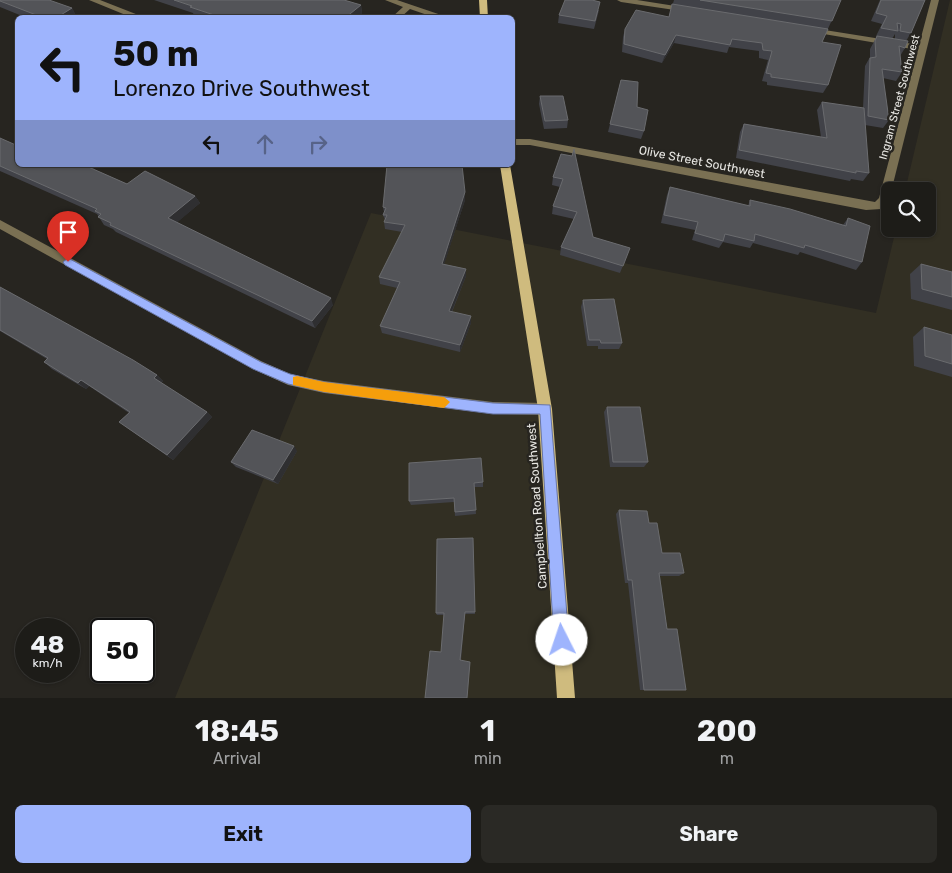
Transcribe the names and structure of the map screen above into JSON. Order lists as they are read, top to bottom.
{
  "streets": {
    "main road": ["Campbellton Road Southwest"],
    "street": ["Ingram Street Southwest", "Olive Street Southwest"]
  },
  "page": {
    "turn": ["50 m", "Lorenzo Drive Southwest"],
    "speed": "48 km/h",
    "limit": "50",
    "eta": [
      "18:45",
      "Arrival",
      "1",
      "min",
      "200",
      "m"
    ],
    "buttons": ["Exit", "Share"]
  }
}
